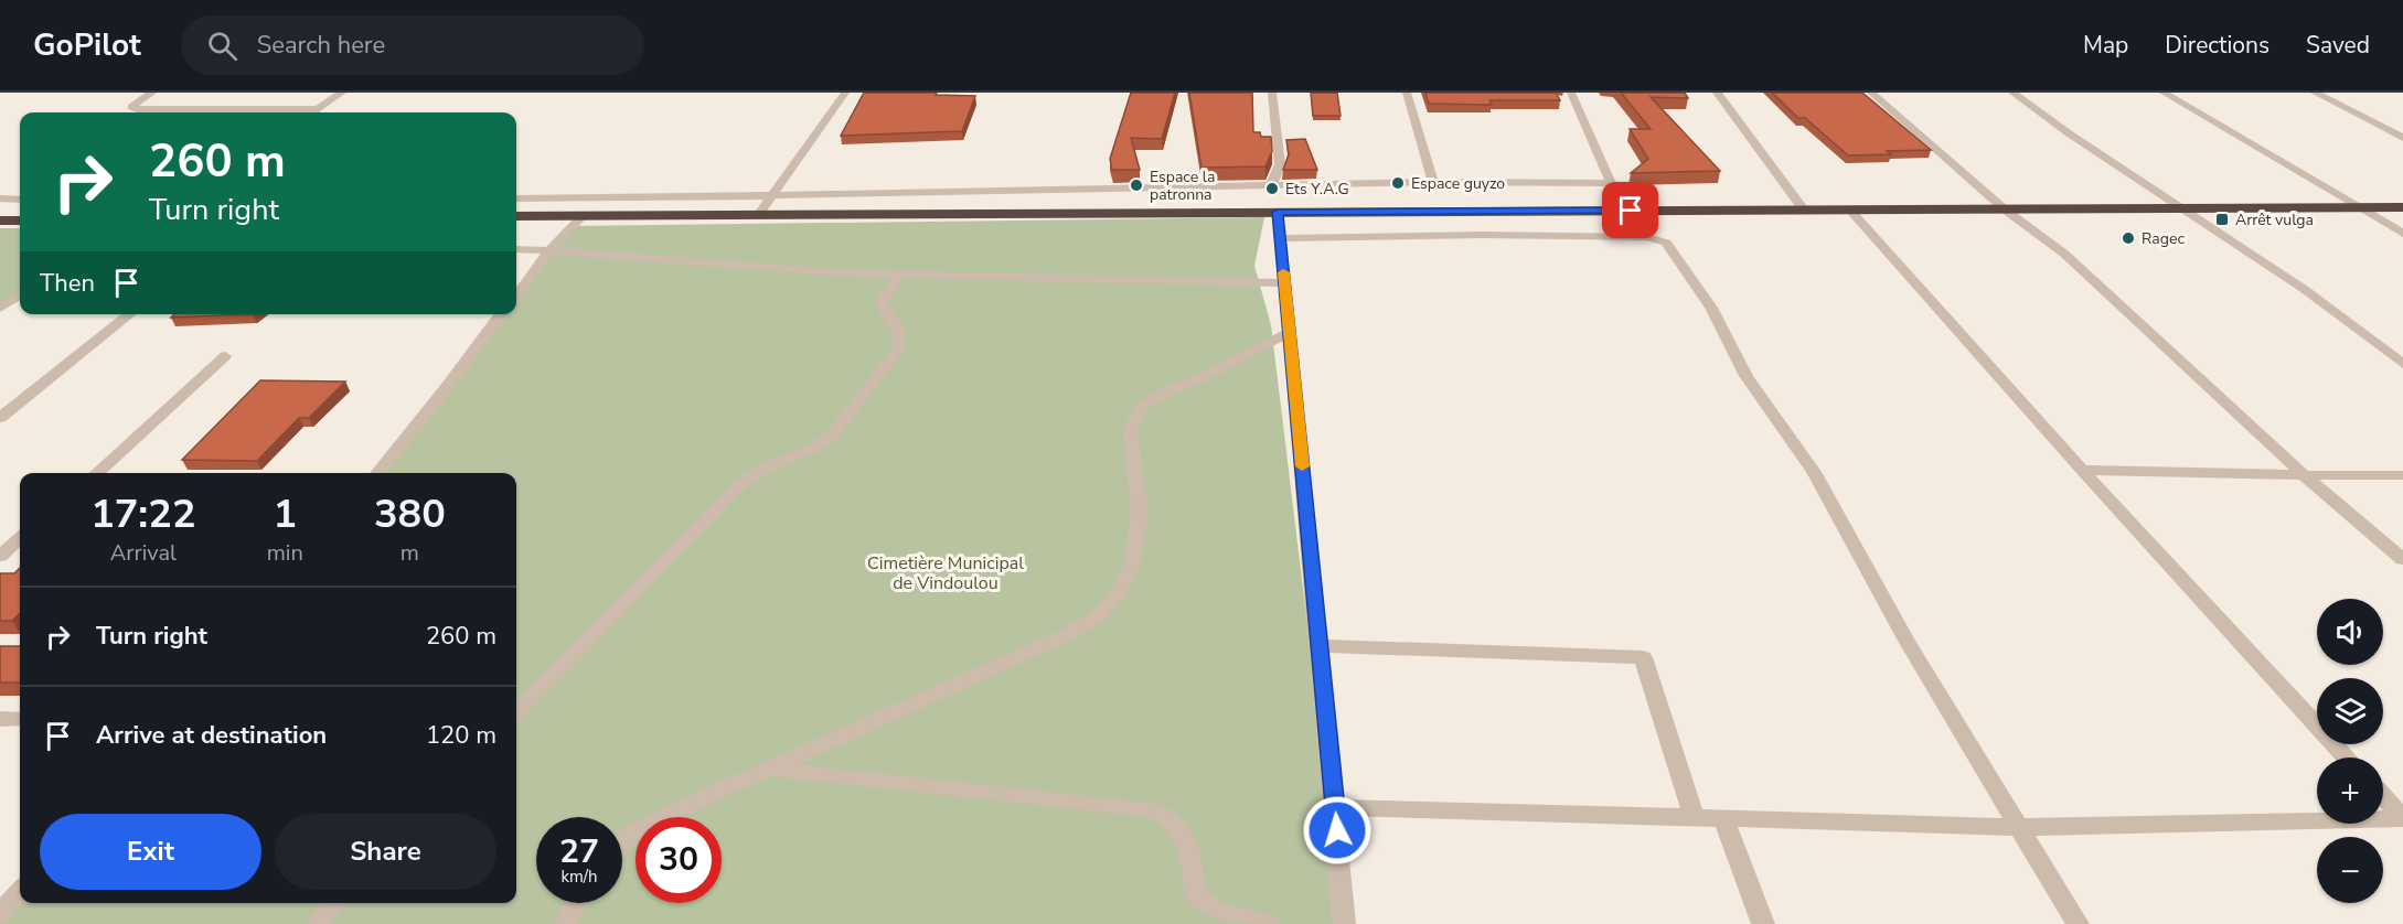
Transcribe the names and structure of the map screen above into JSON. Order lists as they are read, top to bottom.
{
  "parks": ["Cimetière Municipal de Vindoulou"],
  "places": {
    "other": [
      "Espace guyzo",
      "Espace la patronna",
      "Ets Y.A.G",
      "Ragec"
    ],
    "transit": ["Arrêt vulga"]
  },
  "page": {
    "header": "GoPilot",
    "search": "Search here",
    "nav": ["Map", "Directions", "Saved"],
    "turn": ["260 m", "Turn right"],
    "then": "Then",
    "eta": [
      "17:22",
      "Arrival",
      "1",
      "min",
      "380",
      "m"
    ],
    "list": [
      {
        "name": "Turn right",
        "value": "260 m"
      },
      {
        "name": "Arrive at destination",
        "value": "120 m"
      }
    ],
    "map_buttons": ["+", "−"],
    "buttons": ["Exit", "Share"],
    "speed": "27 km/h",
    "limit": "30"
  }
}
